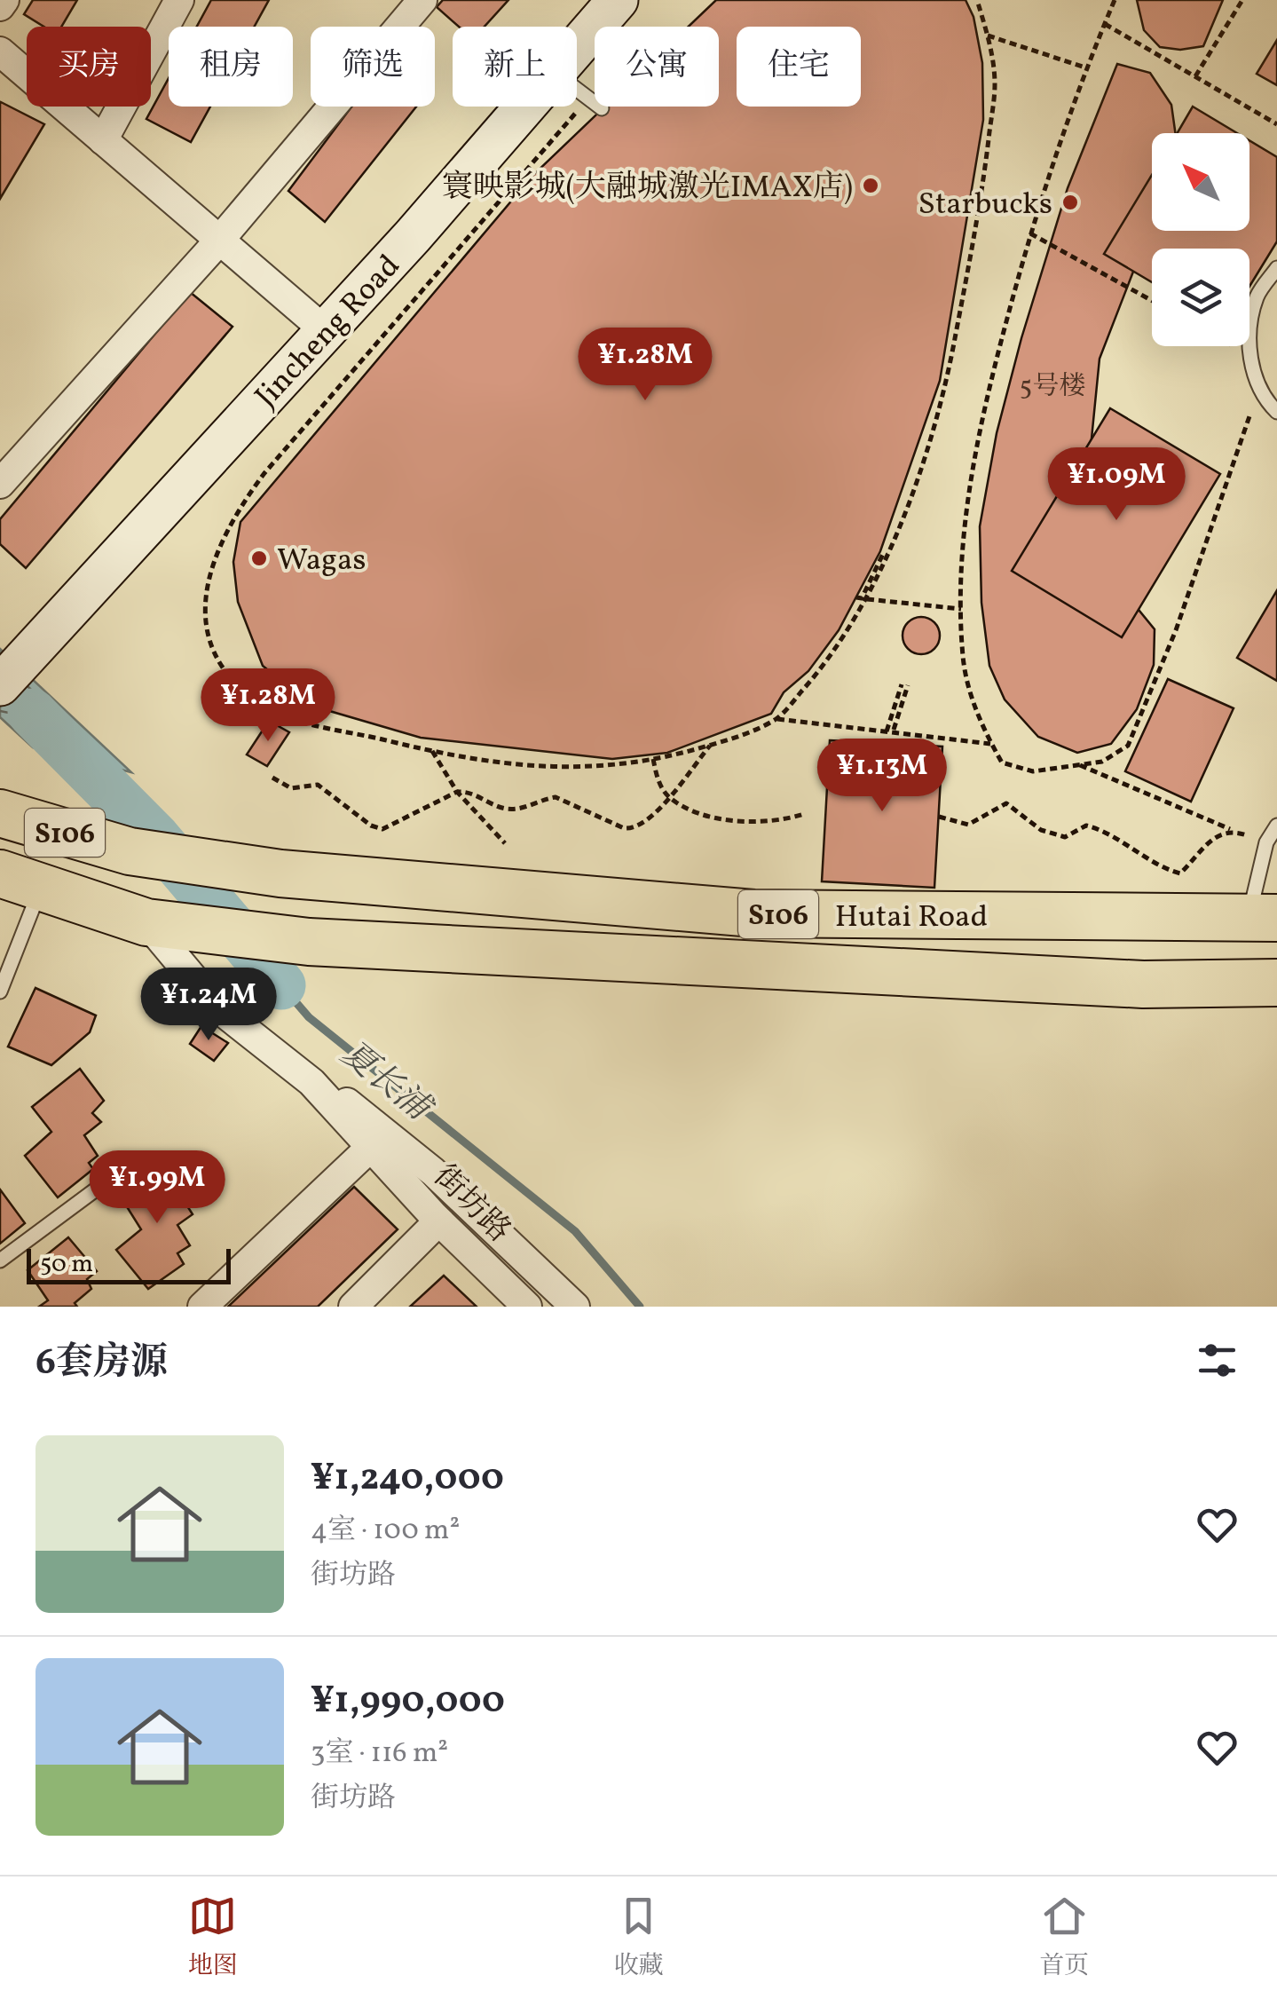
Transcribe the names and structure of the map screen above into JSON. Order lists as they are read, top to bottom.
{
  "streets": {
    "main road": ["S106", "Hutai Road"],
    "street": ["Jincheng Road", "街坊路"]
  },
  "crossings": [
    ["S106", "Hutai Road"],
    ["S106", "街坊路"],
    ["Hutai Road", "街坊路"]
  ],
  "water": ["夏长浦"],
  "places": ["寰映影城(大融城激光IMAX店)", "Starbucks", "Wagas"],
  "house_numbers": ["5号楼"],
  "scale_bar": "50 m",
  "north": "top left",
  "page": {
    "chip": [
      "买房",
      "租房",
      "筛选",
      "新上",
      "公寓",
      "住宅"
    ],
    "price": [
      "¥1.28M",
      "¥1.09M",
      "¥1.28M",
      "¥1.13M",
      "¥1.24M",
      "¥1.99M"
    ],
    "scale": "50 m",
    "heading": "6套房源",
    "list": [
      {
        "name": "¥1,240,000",
        "note": "4室 · 100 m² · 街坊路"
      },
      {
        "name": "¥1,990,000",
        "note": "3室 · 116 m² · 街坊路"
      }
    ],
    "tabs": ["地图", "收藏", "首页"]
  }
}
